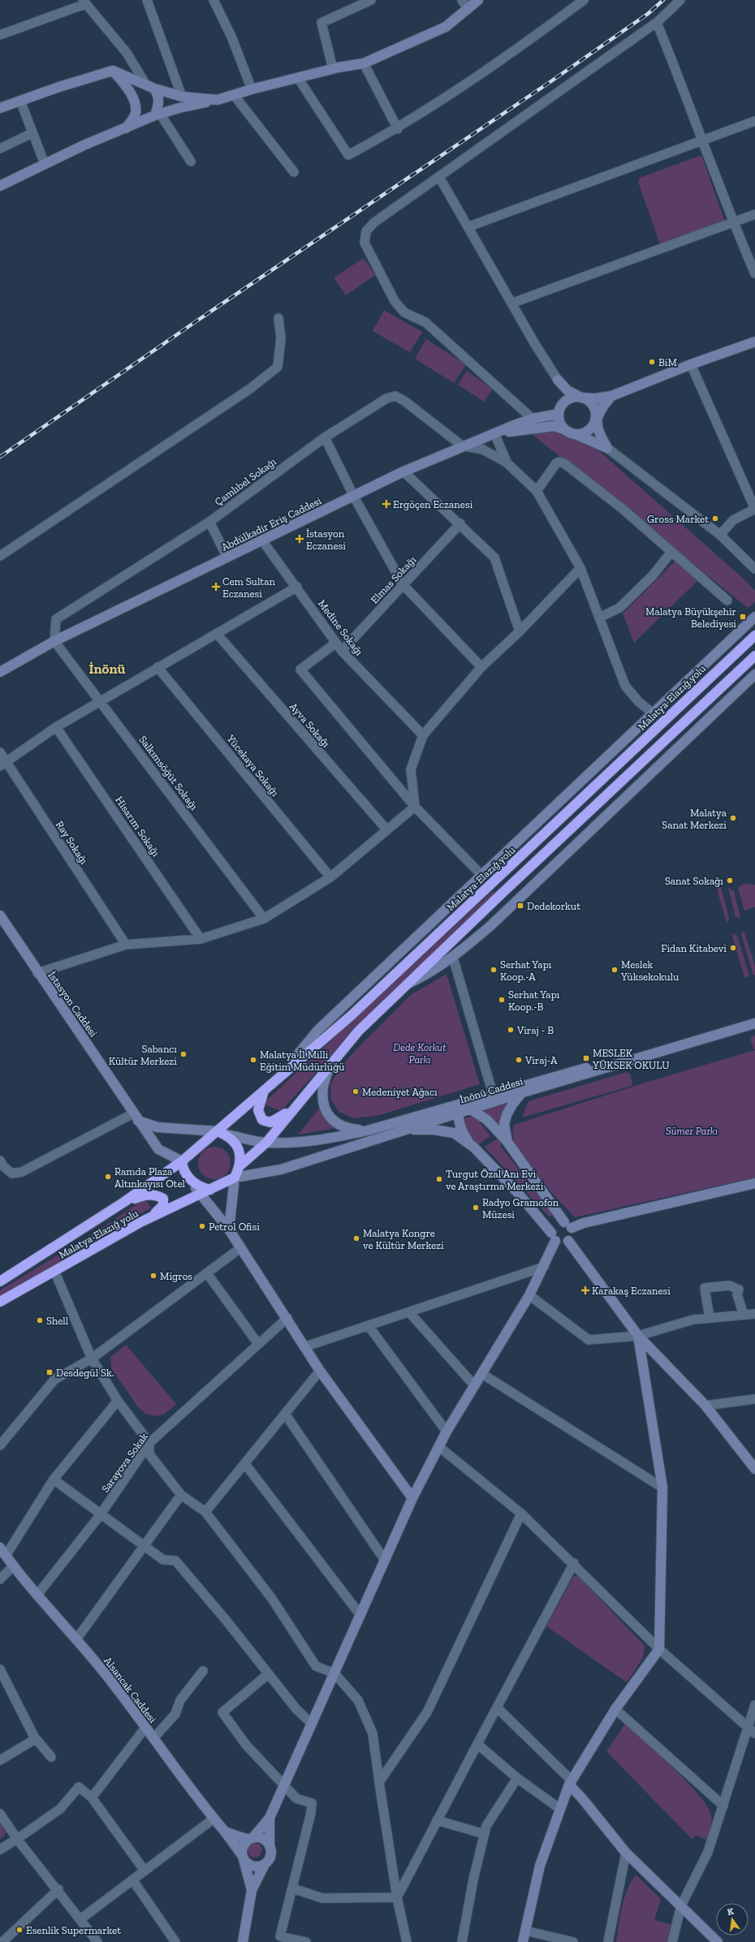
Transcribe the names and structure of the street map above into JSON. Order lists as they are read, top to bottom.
{
  "streets": {
    "highway": ["Malatya-Elazığ yolu"],
    "main road": [
      "Abdülkadir Eriş Caddesi",
      "İstasyon Caddesi",
      "İnönü Caddesi",
      "Alsancak Caddesi"
    ],
    "street": [
      "Çamlıbel Sokağı",
      "Elmas Sokağı",
      "Medine Sokağı",
      "Ayva Sokağı",
      "Yücekaya Sokağı",
      "Salkımsöğüt Sokağı",
      "Hisarım Sokağı",
      "Ray Sokağı",
      "Sarayova Sokak"
    ]
  },
  "crossings": [
    ["Çamlıbel Sokağı", "Abdülkadir Eriş Caddesi"],
    ["Çamlıbel Sokağı", "Salkımsöğüt Sokağı"],
    ["Abdülkadir Eriş Caddesi", "Medine Sokağı"],
    ["Abdülkadir Eriş Caddesi", "Salkımsöğüt Sokağı"],
    ["Elmas Sokağı", "Medine Sokağı"],
    ["Malatya-Elazığ yolu", "İstasyon Caddesi"],
    ["Malatya-Elazığ yolu", "İnönü Caddesi"],
    ["İstasyon Caddesi", "İnönü Caddesi"],
    ["Sarayova Sokak", "Alsancak Caddesi"]
  ],
  "districts": ["İnönü"],
  "parks": ["Dede Korkut Parkı", "Sümer Parkı"],
  "places": {
    "other": [
      "BiM",
      "Gross Market",
      "Malatya Sanat Merkezi",
      "Sanat Sokağı",
      "Fidan Kitabevi",
      "Serhat Yapı Koop.-A",
      "Meslek Yüksekokulu",
      "Serhat Yapı Koop.-B",
      "Viraj - B",
      "Sabancı Kültür Merkezi",
      "Malatya İl Milli Eğitim Müdürlüğü",
      "Viraj-A",
      "Medeniyet Ağacı",
      "Ramda Plaza Altınkayısı Otel",
      "Turgut Özal Anı Evi ve Araştırma Merkezi",
      "Radyo Gramofon Müzesi",
      "Petrol Ofisi",
      "Malatya Kongre ve Kültür Merkezi",
      "Migros",
      "Shell",
      "Esenlik Supermarket"
    ],
    "health": [
      "Ergöçen Eczanesi",
      "İstasyon Eczanesi",
      "Cem Sultan Eczanesi",
      "Karakaş Eczanesi"
    ],
    "transit": [
      "Malatya Büyükşehir Belediyesi",
      "Dedekorkut",
      "MESLEK YÜKSEK OKULU",
      "Desdegül Sk."
    ]
  },
  "north": "top"
}
